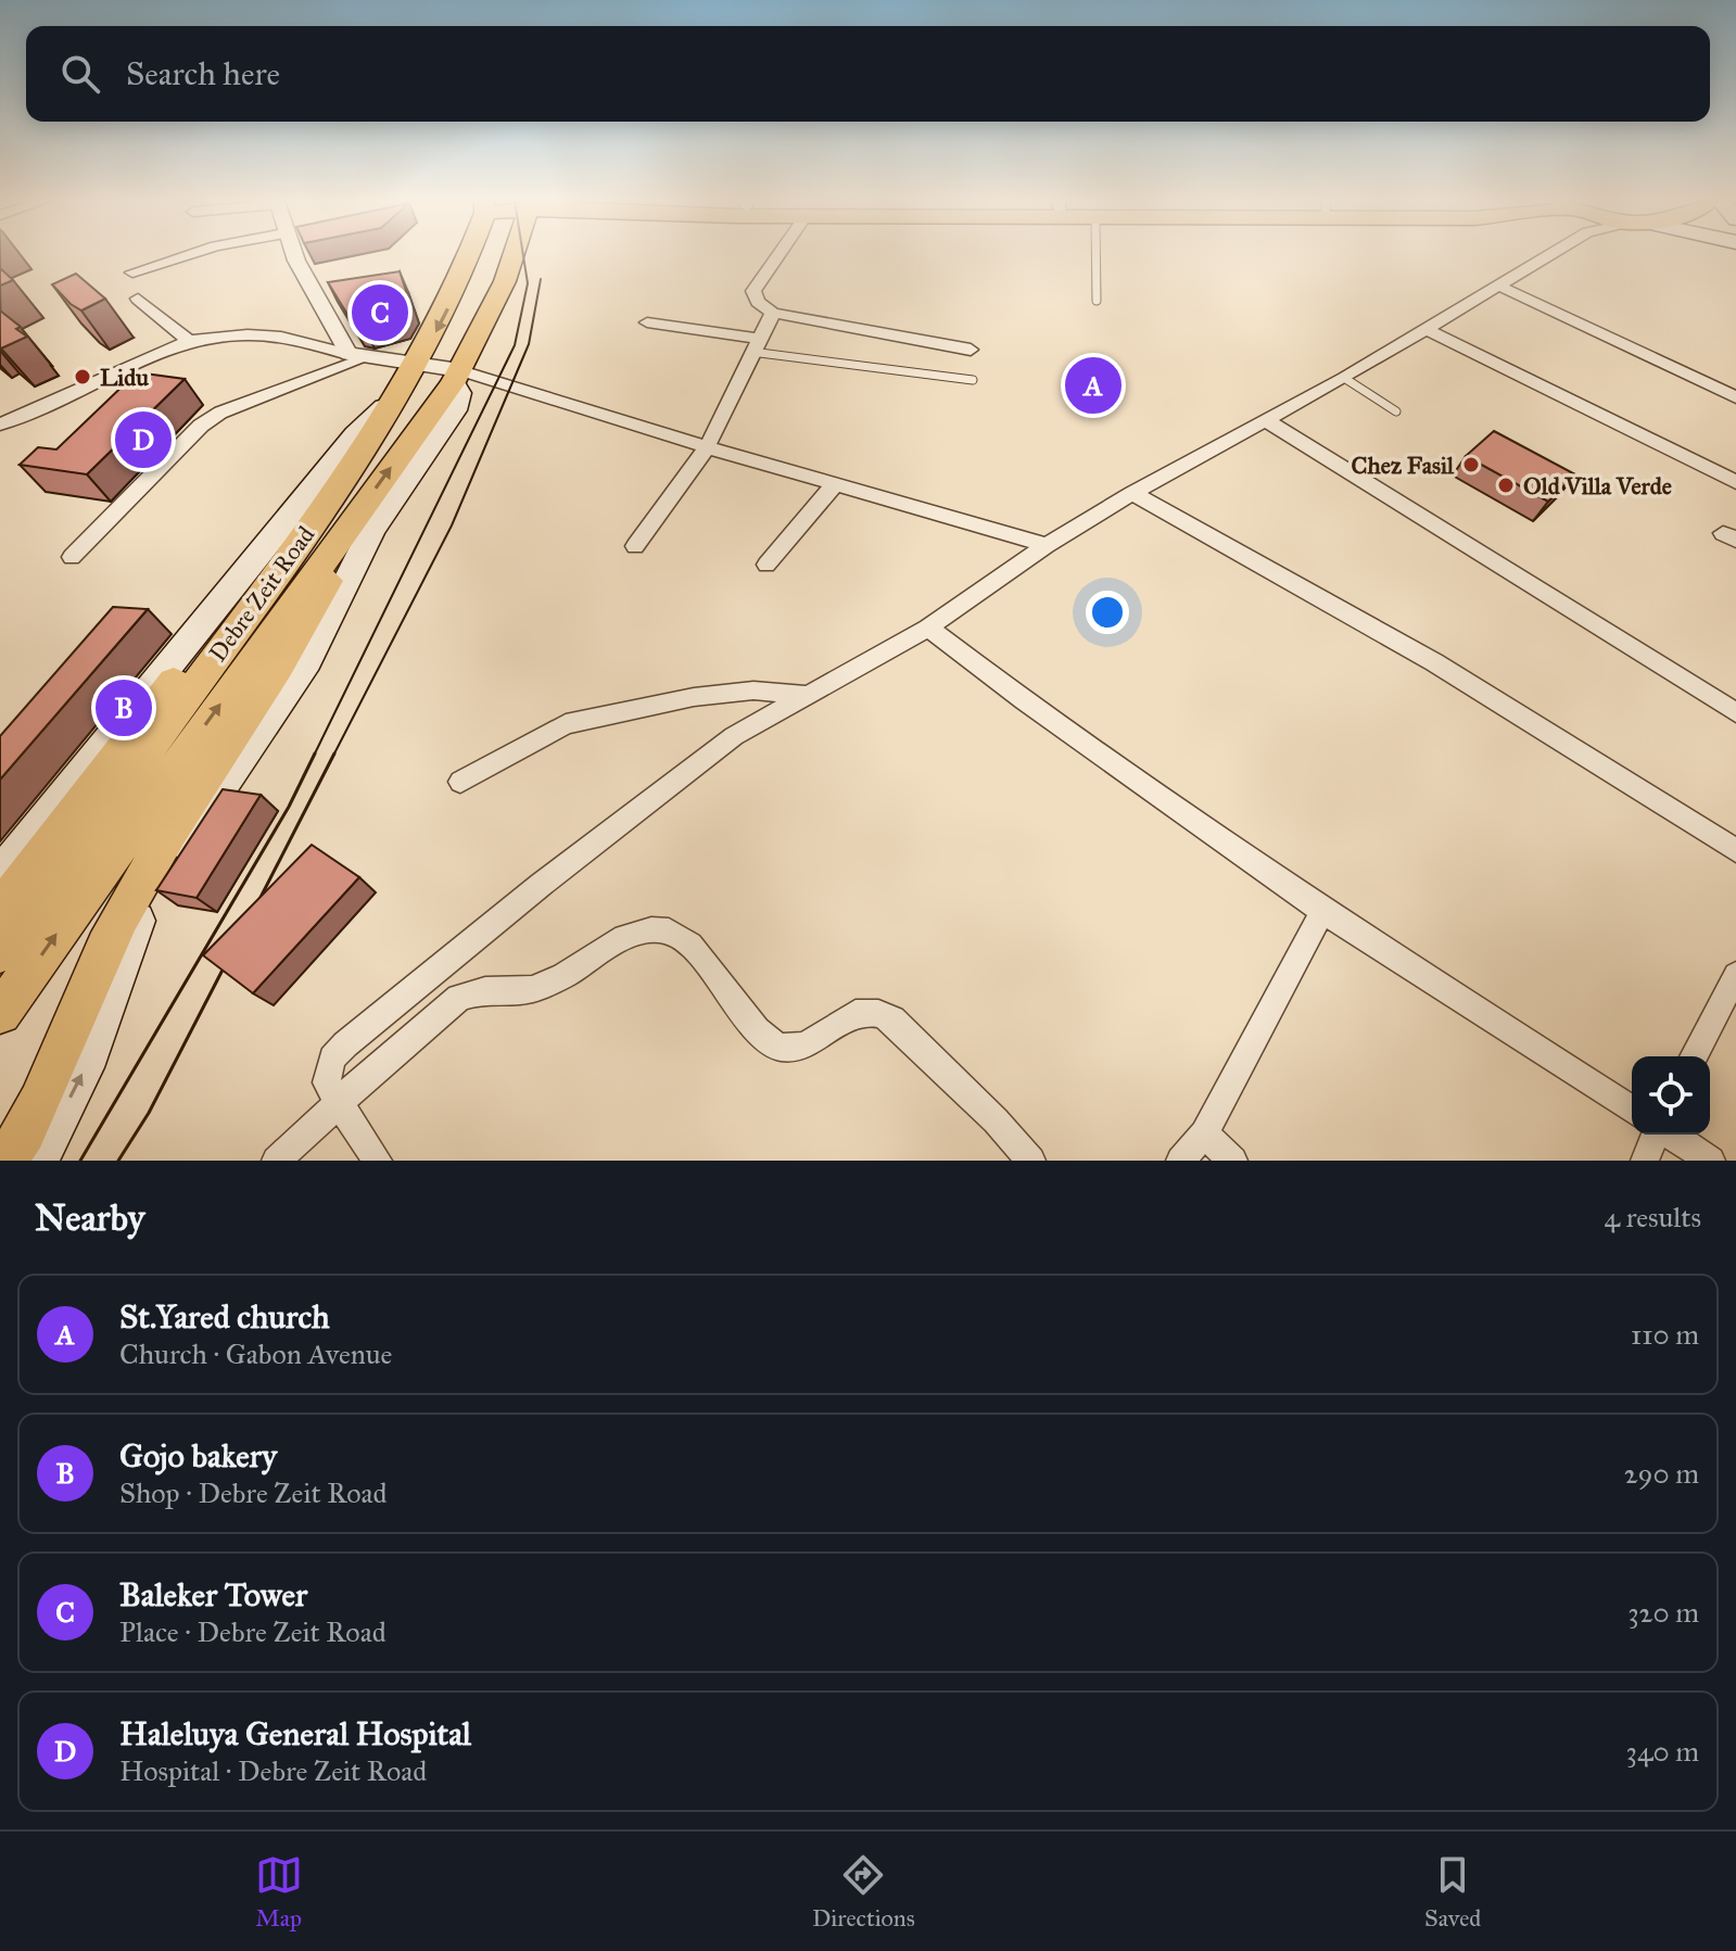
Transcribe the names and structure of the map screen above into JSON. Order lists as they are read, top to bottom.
{
  "streets": {
    "main road": ["Debre Zeit Road"]
  },
  "places": ["Lidu", "Chez Fasil", "Old Villa Verde"],
  "page": {
    "search": "Search here",
    "pins": [
      "C",
      "A",
      "D",
      "B"
    ],
    "heading": ["Nearby", "4 results"],
    "list": [
      {
        "mark": "A",
        "name": "St.Yared church",
        "note": "Church · Gabon Avenue",
        "value": "110 m"
      },
      {
        "mark": "B",
        "name": "Gojo bakery",
        "note": "Shop · Debre Zeit Road",
        "value": "290 m"
      },
      {
        "mark": "C",
        "name": "Baleker Tower",
        "note": "Place · Debre Zeit Road",
        "value": "320 m"
      },
      {
        "mark": "D",
        "name": "Haleluya General Hospital",
        "note": "Hospital · Debre Zeit Road",
        "value": "340 m"
      }
    ],
    "nav": ["Map", "Directions", "Saved"]
  }
}
